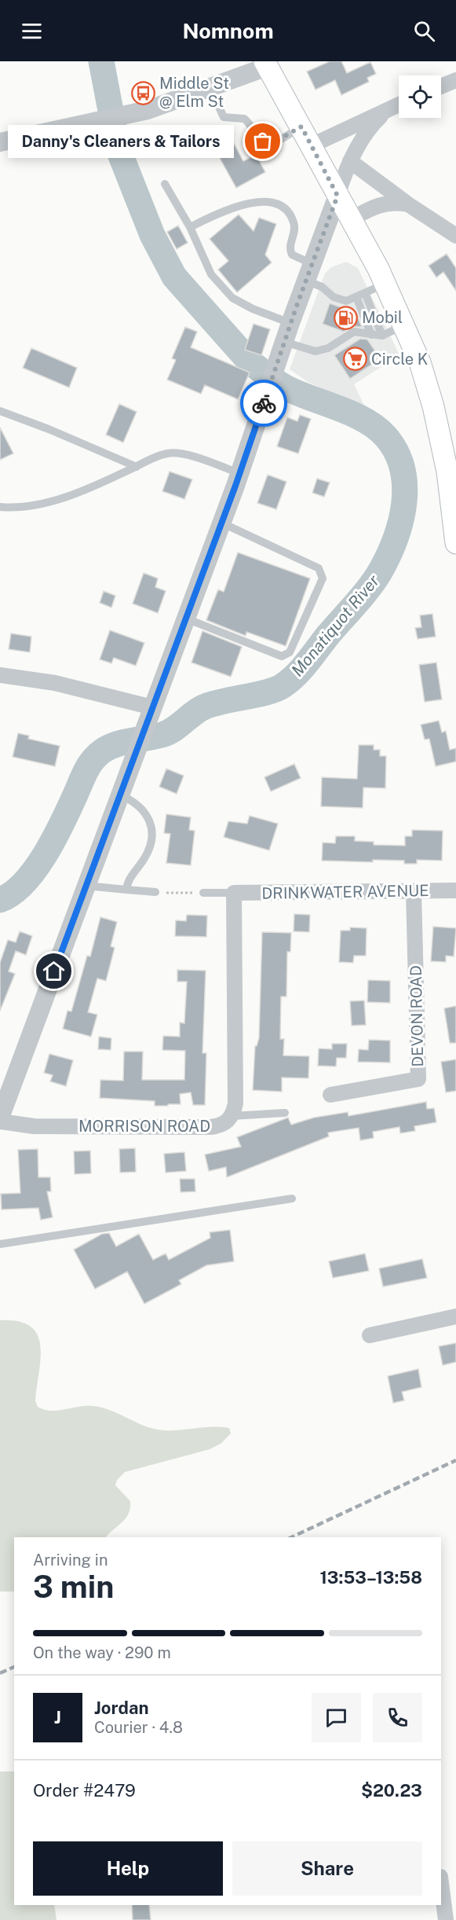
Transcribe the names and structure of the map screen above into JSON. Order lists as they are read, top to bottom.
{
  "streets": {
    "street": ["DRINKWATER AVENUE", "DEVON ROAD", "MORRISON ROAD"]
  },
  "crossings": [
    ["DRINKWATER AVENUE", "DEVON ROAD"],
    ["DRINKWATER AVENUE", "MORRISON ROAD"]
  ],
  "water": ["Monatiquot River"],
  "places": {
    "bus stop": ["Middle St @ Elm St"],
    "other": ["Danny's Cleaners & Tailors"],
    "fuel station": ["Mobil"],
    "supermarket": ["Circle K"]
  },
  "page": {
    "header": "Nomnom",
    "bubble": "Danny's Cleaners & Tailors",
    "heading": ["3 min", "Arriving in", "13:53–13:58"],
    "panel": [
      "Jordan",
      "Courier · 4.8",
      "Order #2479",
      "$20.23"
    ],
    "bar": "On the way · 290 m",
    "round": "J",
    "buttons": ["Help", "Share"]
  }
}
